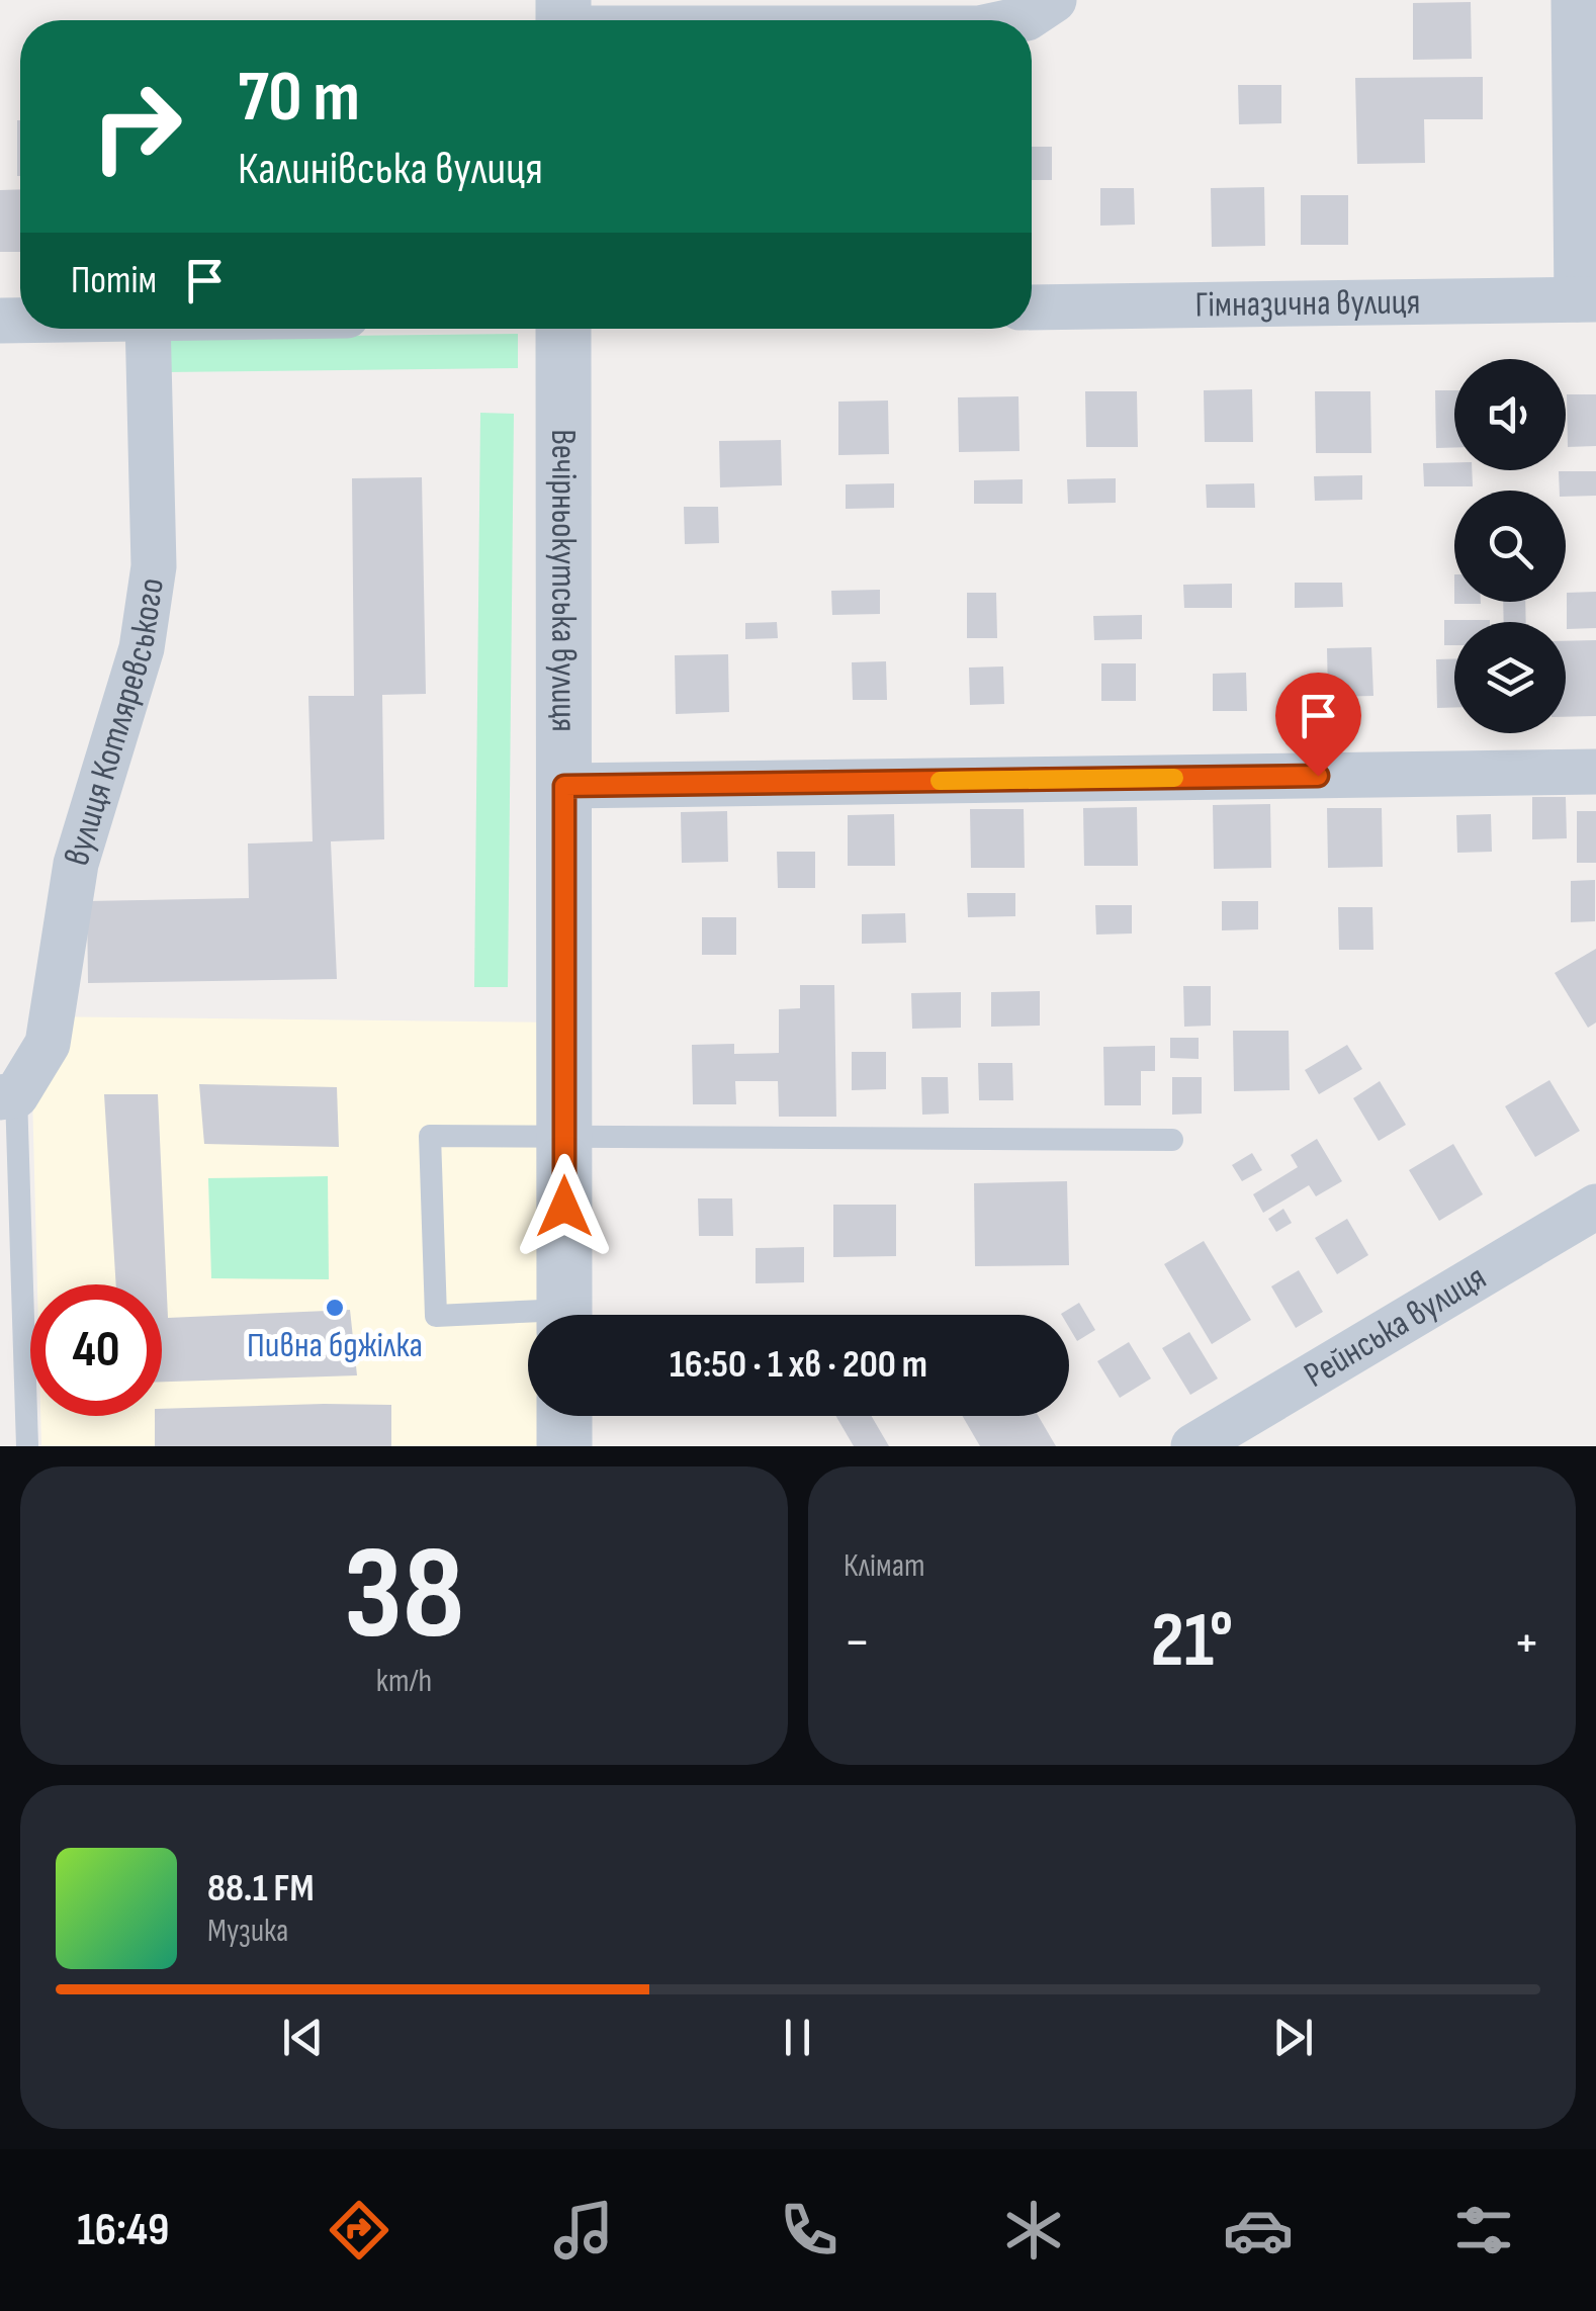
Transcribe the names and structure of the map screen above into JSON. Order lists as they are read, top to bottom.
{
  "streets": {
    "street": [
      "Гімназична вулиця",
      "Вечірньокутська вулиця",
      "вулиця Котляревського",
      "Рейнська вулиця"
    ]
  },
  "places": ["Пивна бджілка"],
  "page": {
    "turn": ["70 m", "Калинівська вулиця"],
    "then": "Потім",
    "limit": "40",
    "trip": "16:50 · 1 хв · 200 m",
    "tile": [
      ["38", "km/h"],
      "Клімат"
    ],
    "heat": ["−", "21°", "+"],
    "song": ["88.1 FM", "Музика"],
    "tabs": "16:49"
  }
}
